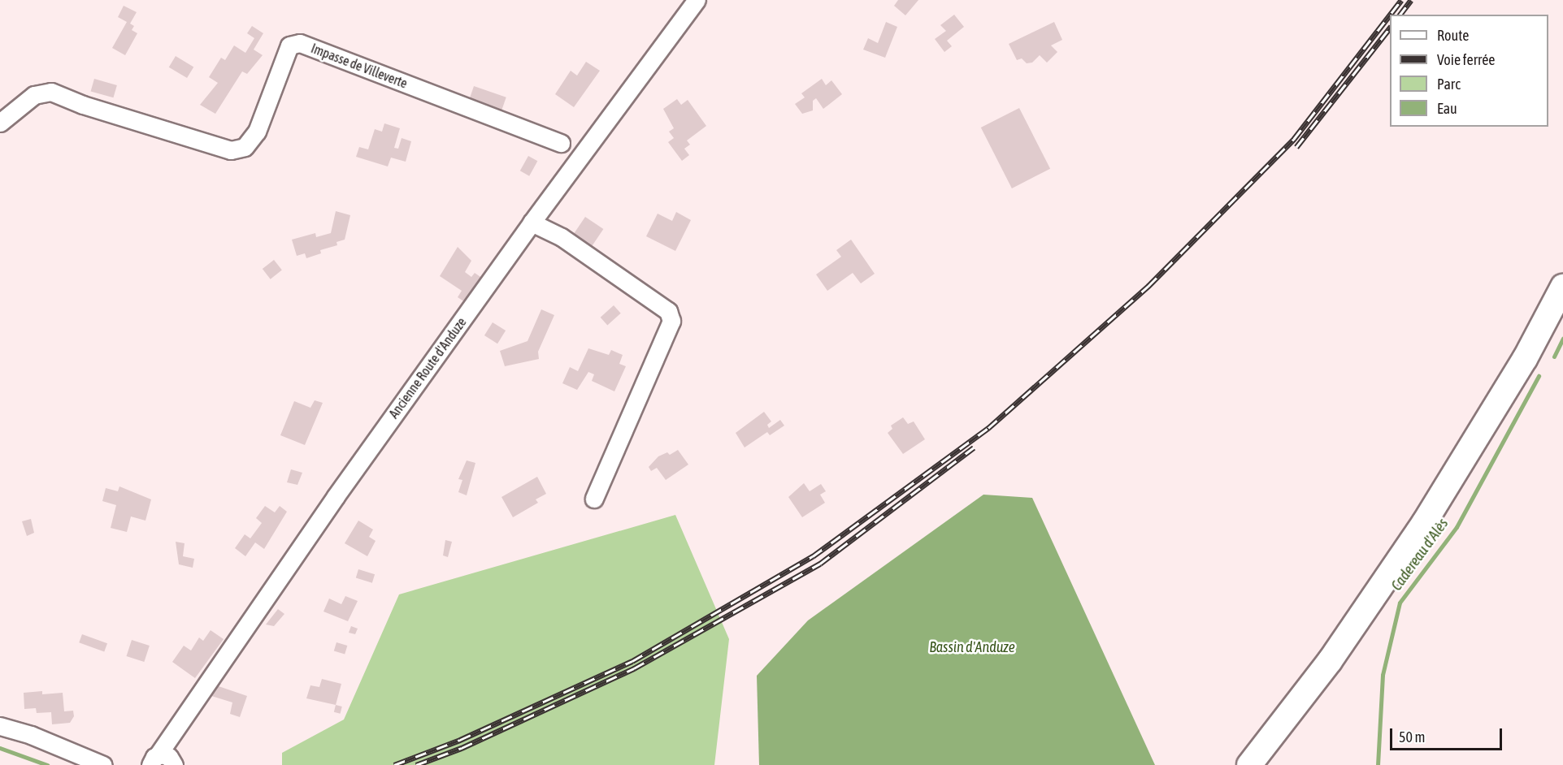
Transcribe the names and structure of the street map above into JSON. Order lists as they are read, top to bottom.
{
  "streets": {
    "street": ["Impasse de Villeverte", "Ancienne Route d'Anduze"]
  },
  "water": ["Cadereau d'Alès", "Bassin d'Anduze"],
  "legend": [
    "Route",
    "Voie ferrée",
    "Parc",
    "Eau"
  ],
  "scale_bar": "50 m"
}
